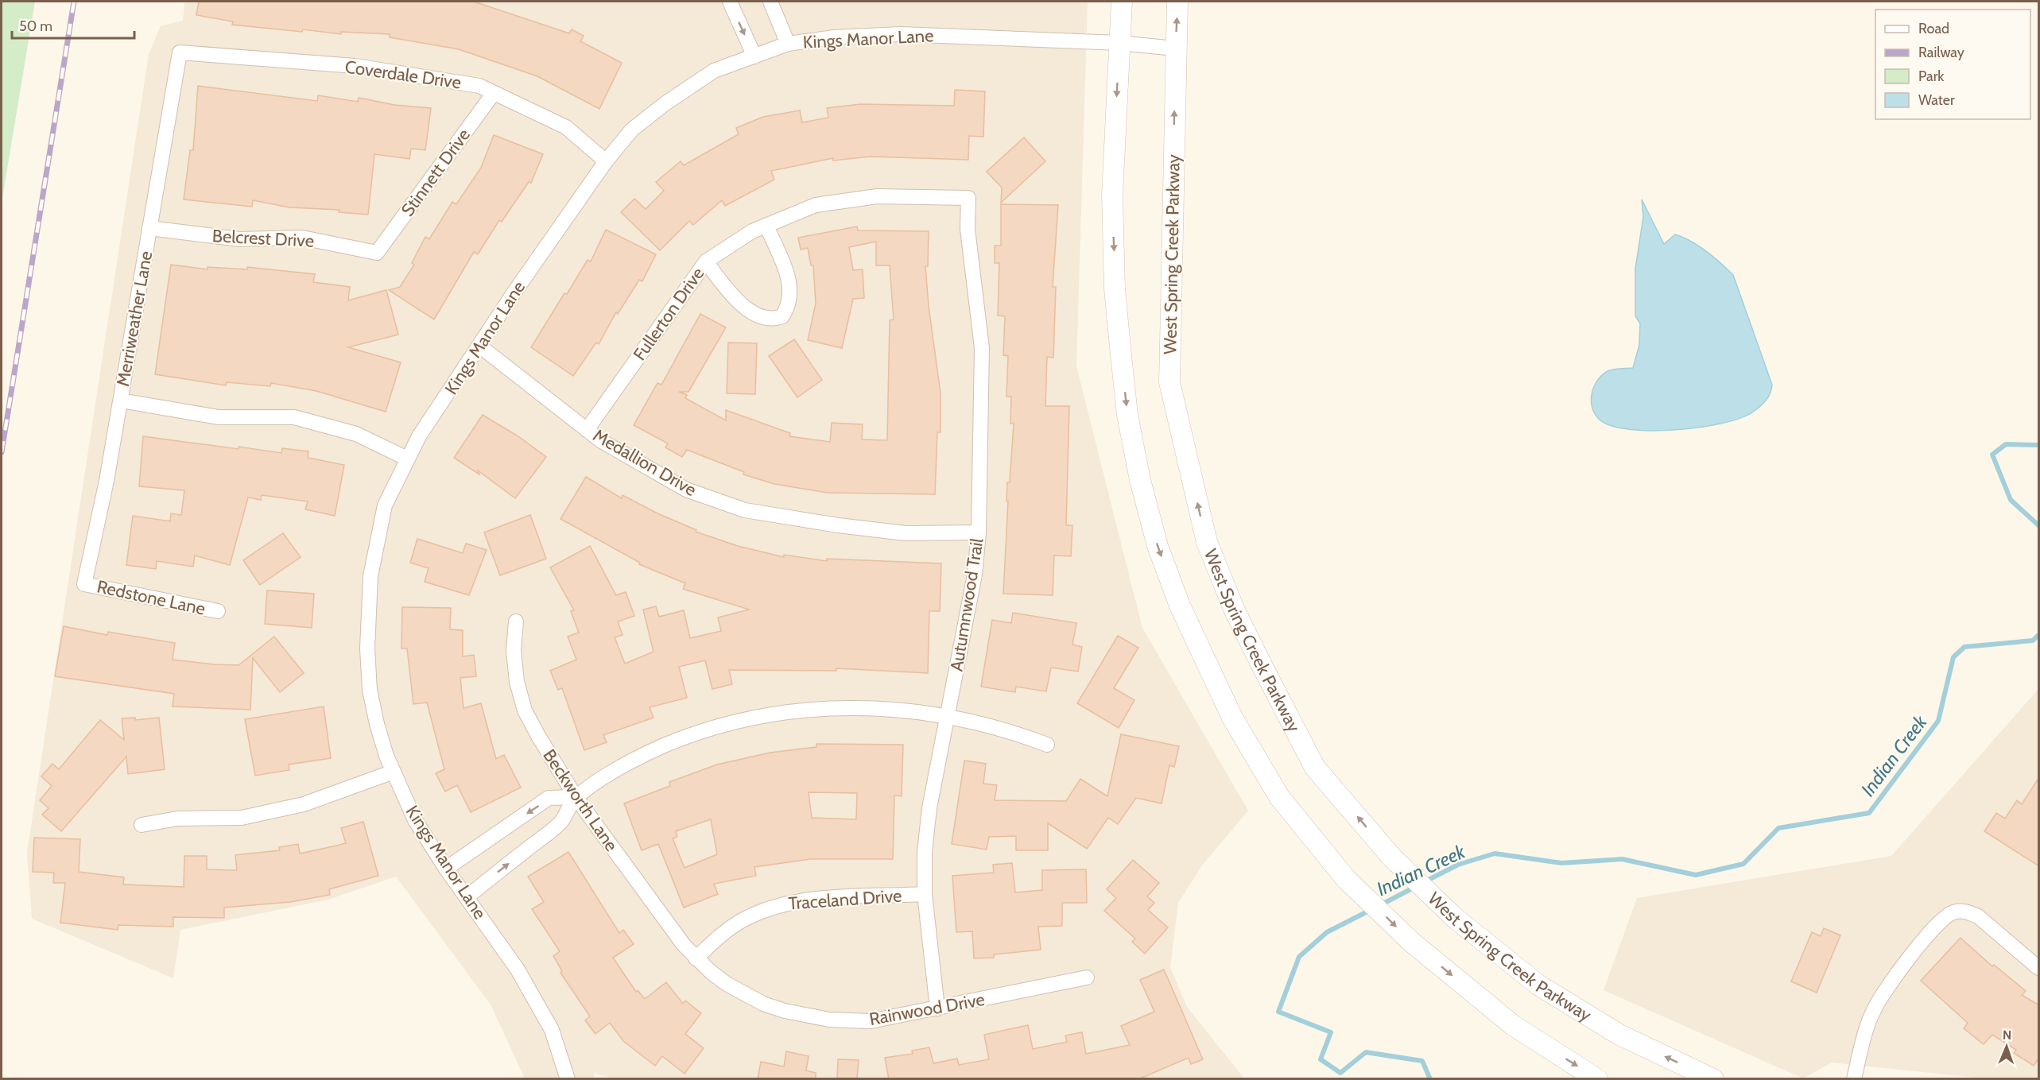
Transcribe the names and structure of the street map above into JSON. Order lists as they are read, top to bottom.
{
  "streets": {
    "main road": ["West Spring Creek Parkway"],
    "street": [
      "Kings Manor Lane",
      "Coverdale Drive",
      "Stinnett Drive",
      "Belcrest Drive",
      "Fullerton Drive",
      "Merriweather Lane",
      "Medallion Drive",
      "Redstone Lane",
      "Autumnwood Trail",
      "Beckworth Lane",
      "Traceland Drive",
      "Rainwood Drive"
    ]
  },
  "crossings": [
    ["Kings Manor Lane", "Coverdale Drive"],
    ["Kings Manor Lane", "West Spring Creek Parkway"],
    ["Kings Manor Lane", "Medallion Drive"],
    ["Coverdale Drive", "Stinnett Drive"],
    ["Coverdale Drive", "Merriweather Lane"],
    ["Stinnett Drive", "Belcrest Drive"],
    ["Belcrest Drive", "Merriweather Lane"],
    ["Fullerton Drive", "Medallion Drive"],
    ["Fullerton Drive", "Autumnwood Trail"],
    ["Merriweather Lane", "Redstone Lane"],
    ["Medallion Drive", "Autumnwood Trail"],
    ["Autumnwood Trail", "Traceland Drive"],
    ["Autumnwood Trail", "Rainwood Drive"],
    ["Beckworth Lane", "Traceland Drive"],
    ["Beckworth Lane", "Rainwood Drive"],
    ["Traceland Drive", "Rainwood Drive"]
  ],
  "water": ["Indian Creek"],
  "legend": [
    "Road",
    "Railway",
    "Park",
    "Water"
  ],
  "scale_bar": "50 m",
  "north": "top"
}
